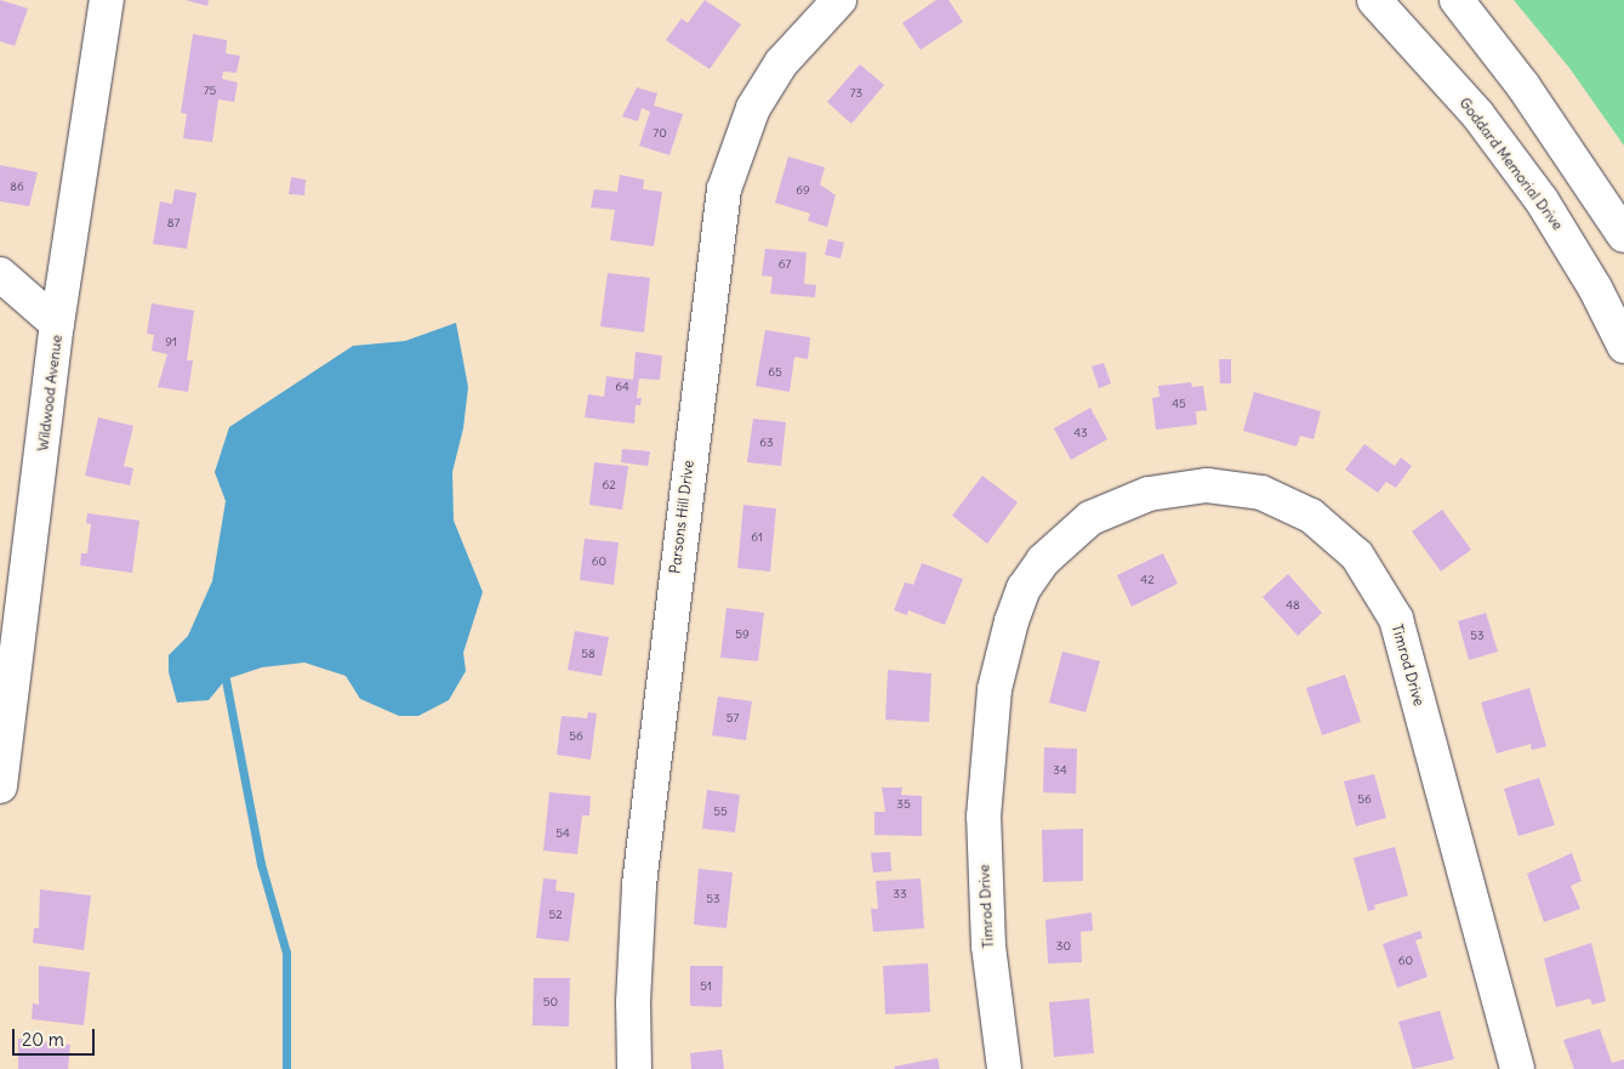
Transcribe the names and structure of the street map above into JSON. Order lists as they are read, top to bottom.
{
  "streets": {
    "street": [
      "Goddard Memorial Drive",
      "Wildwood Avenue",
      "Parsons Hill Drive",
      "Timrod Drive"
    ]
  },
  "house_numbers": [
    "75",
    "73",
    "70",
    "86",
    "69",
    "87",
    "67",
    "91",
    "65",
    "64",
    "45",
    "43",
    "63",
    "62",
    "61",
    "60",
    "42",
    "48",
    "59",
    "53",
    "58",
    "57",
    "56",
    "34",
    "56",
    "35",
    "55",
    "54",
    "33",
    "53",
    "52",
    "30",
    "60",
    "51",
    "50"
  ],
  "scale_bar": "20 m"
}
